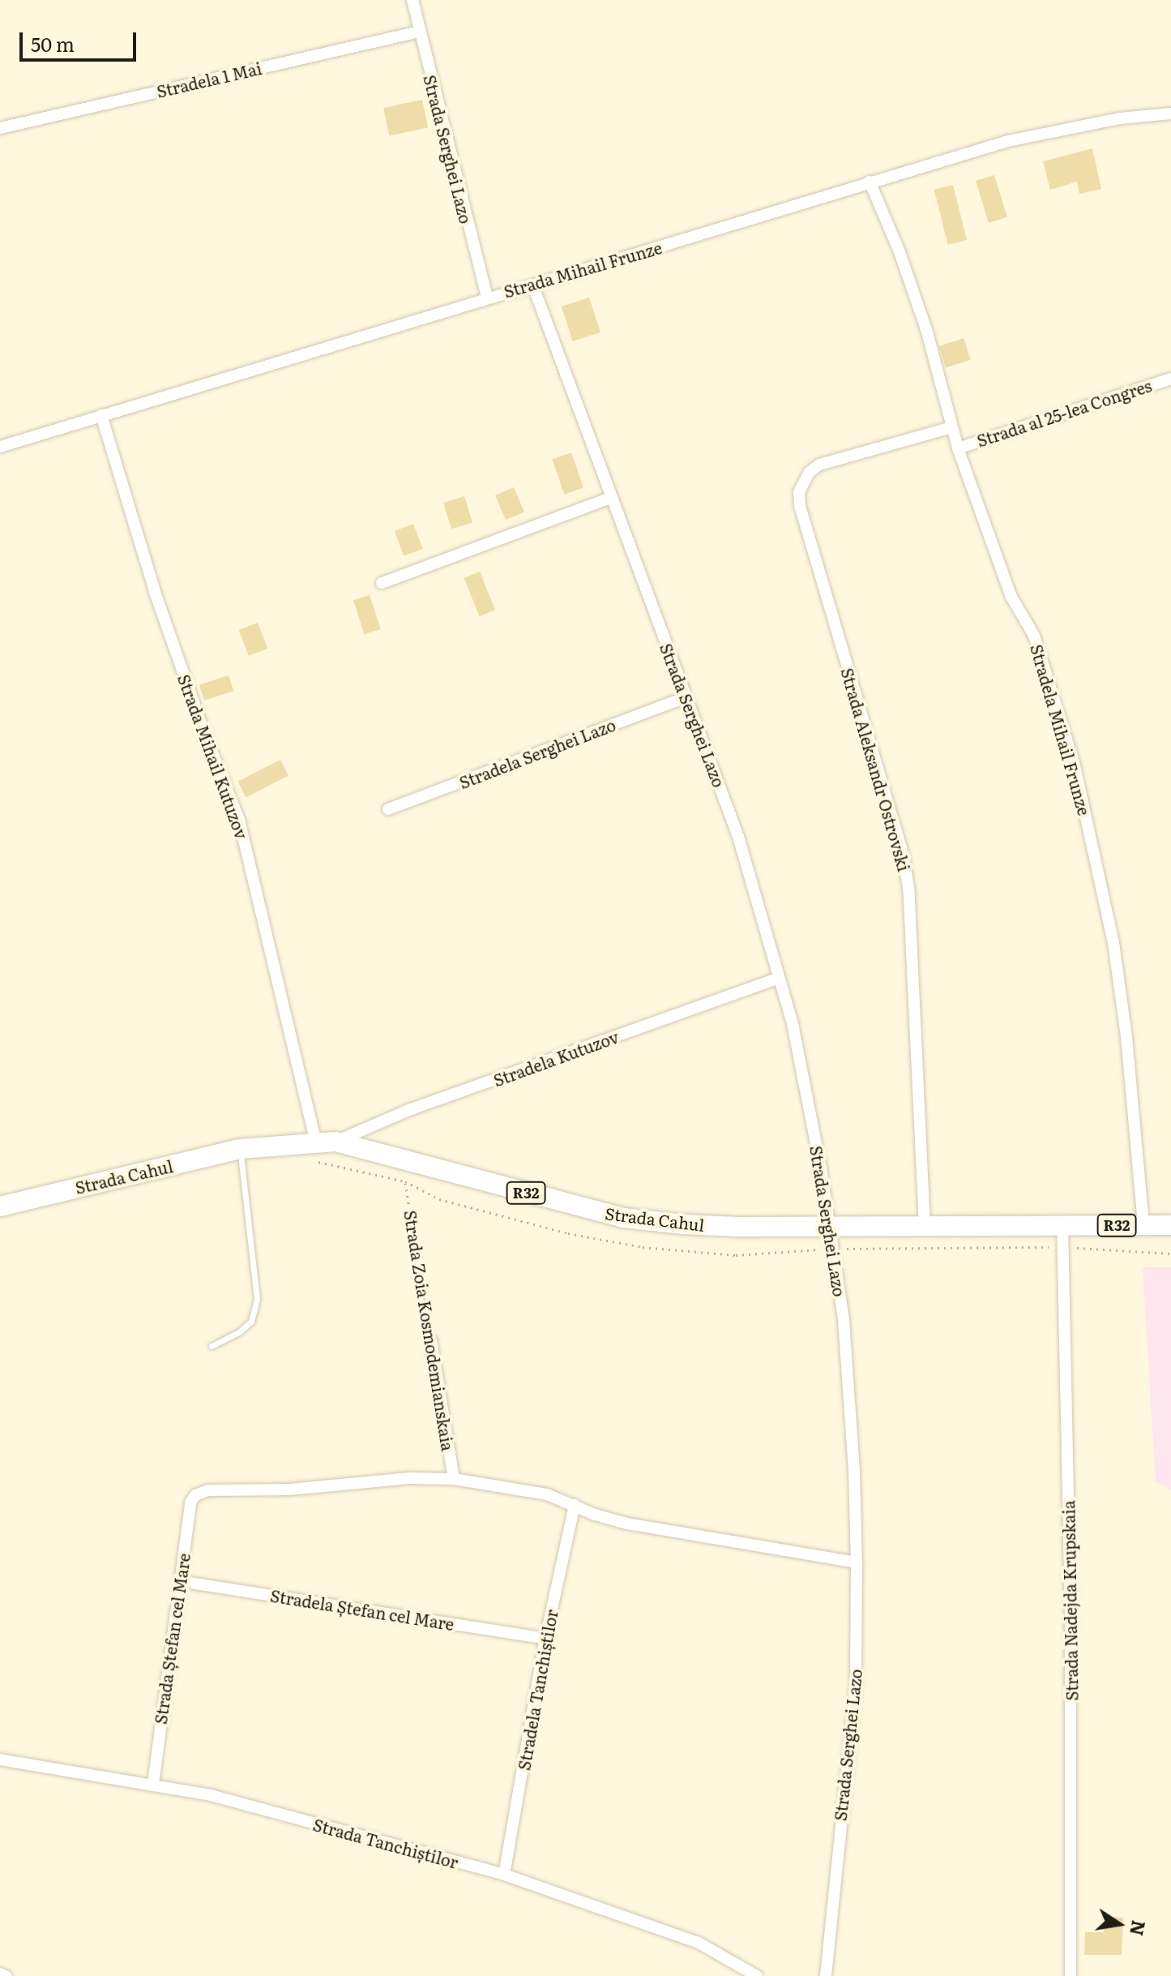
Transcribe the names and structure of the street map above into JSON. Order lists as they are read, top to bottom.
{
  "streets": {
    "main road": ["Strada Cahul", "R32"],
    "street": [
      "Stradela 1 Mai",
      "Strada Serghei Lazo",
      "Strada Mihail Frunze",
      "Strada al 25-lea Congres",
      "Stradela Mihail Frunze",
      "Stradela Serghei Lazo",
      "Strada Mihail Kutuzov",
      "Strada Aleksandr Ostrovski",
      "Stradela Kutuzov",
      "Strada Zoia Kosmodemianskaia",
      "Strada Nadejda Krupskaia",
      "Stradela Ștefan cel Mare",
      "Strada Ștefan cel Mare",
      "Stradela Tanchiștilor",
      "Strada Tanchiștilor"
    ]
  },
  "crossings": [
    ["Stradela 1 Mai", "Strada Serghei Lazo"],
    ["Strada Serghei Lazo", "Strada Mihail Frunze"],
    ["Strada Serghei Lazo", "Stradela Serghei Lazo"],
    ["Strada Serghei Lazo", "Stradela Kutuzov"],
    ["Strada Serghei Lazo", "Strada Cahul"],
    ["Strada Mihail Frunze", "Stradela Mihail Frunze"],
    ["Strada Mihail Frunze", "Strada Mihail Kutuzov"],
    ["Strada al 25-lea Congres", "Stradela Mihail Frunze"],
    ["Stradela Mihail Frunze", "Strada Aleksandr Ostrovski"],
    ["Stradela Mihail Frunze", "Strada Cahul"],
    ["Strada Mihail Kutuzov", "Strada Cahul"],
    ["Strada Aleksandr Ostrovski", "Strada Cahul"],
    ["Stradela Kutuzov", "Strada Cahul"],
    ["Strada Cahul", "Strada Nadejda Krupskaia"],
    ["Strada Zoia Kosmodemianskaia", "Strada Ștefan cel Mare"],
    ["Stradela Ștefan cel Mare", "Strada Ștefan cel Mare"],
    ["Stradela Ștefan cel Mare", "Stradela Tanchiștilor"],
    ["Strada Ștefan cel Mare", "Strada Tanchiștilor"],
    ["Stradela Tanchiștilor", "Strada Tanchiștilor"]
  ],
  "scale_bar": "50 m",
  "north": "right"
}
